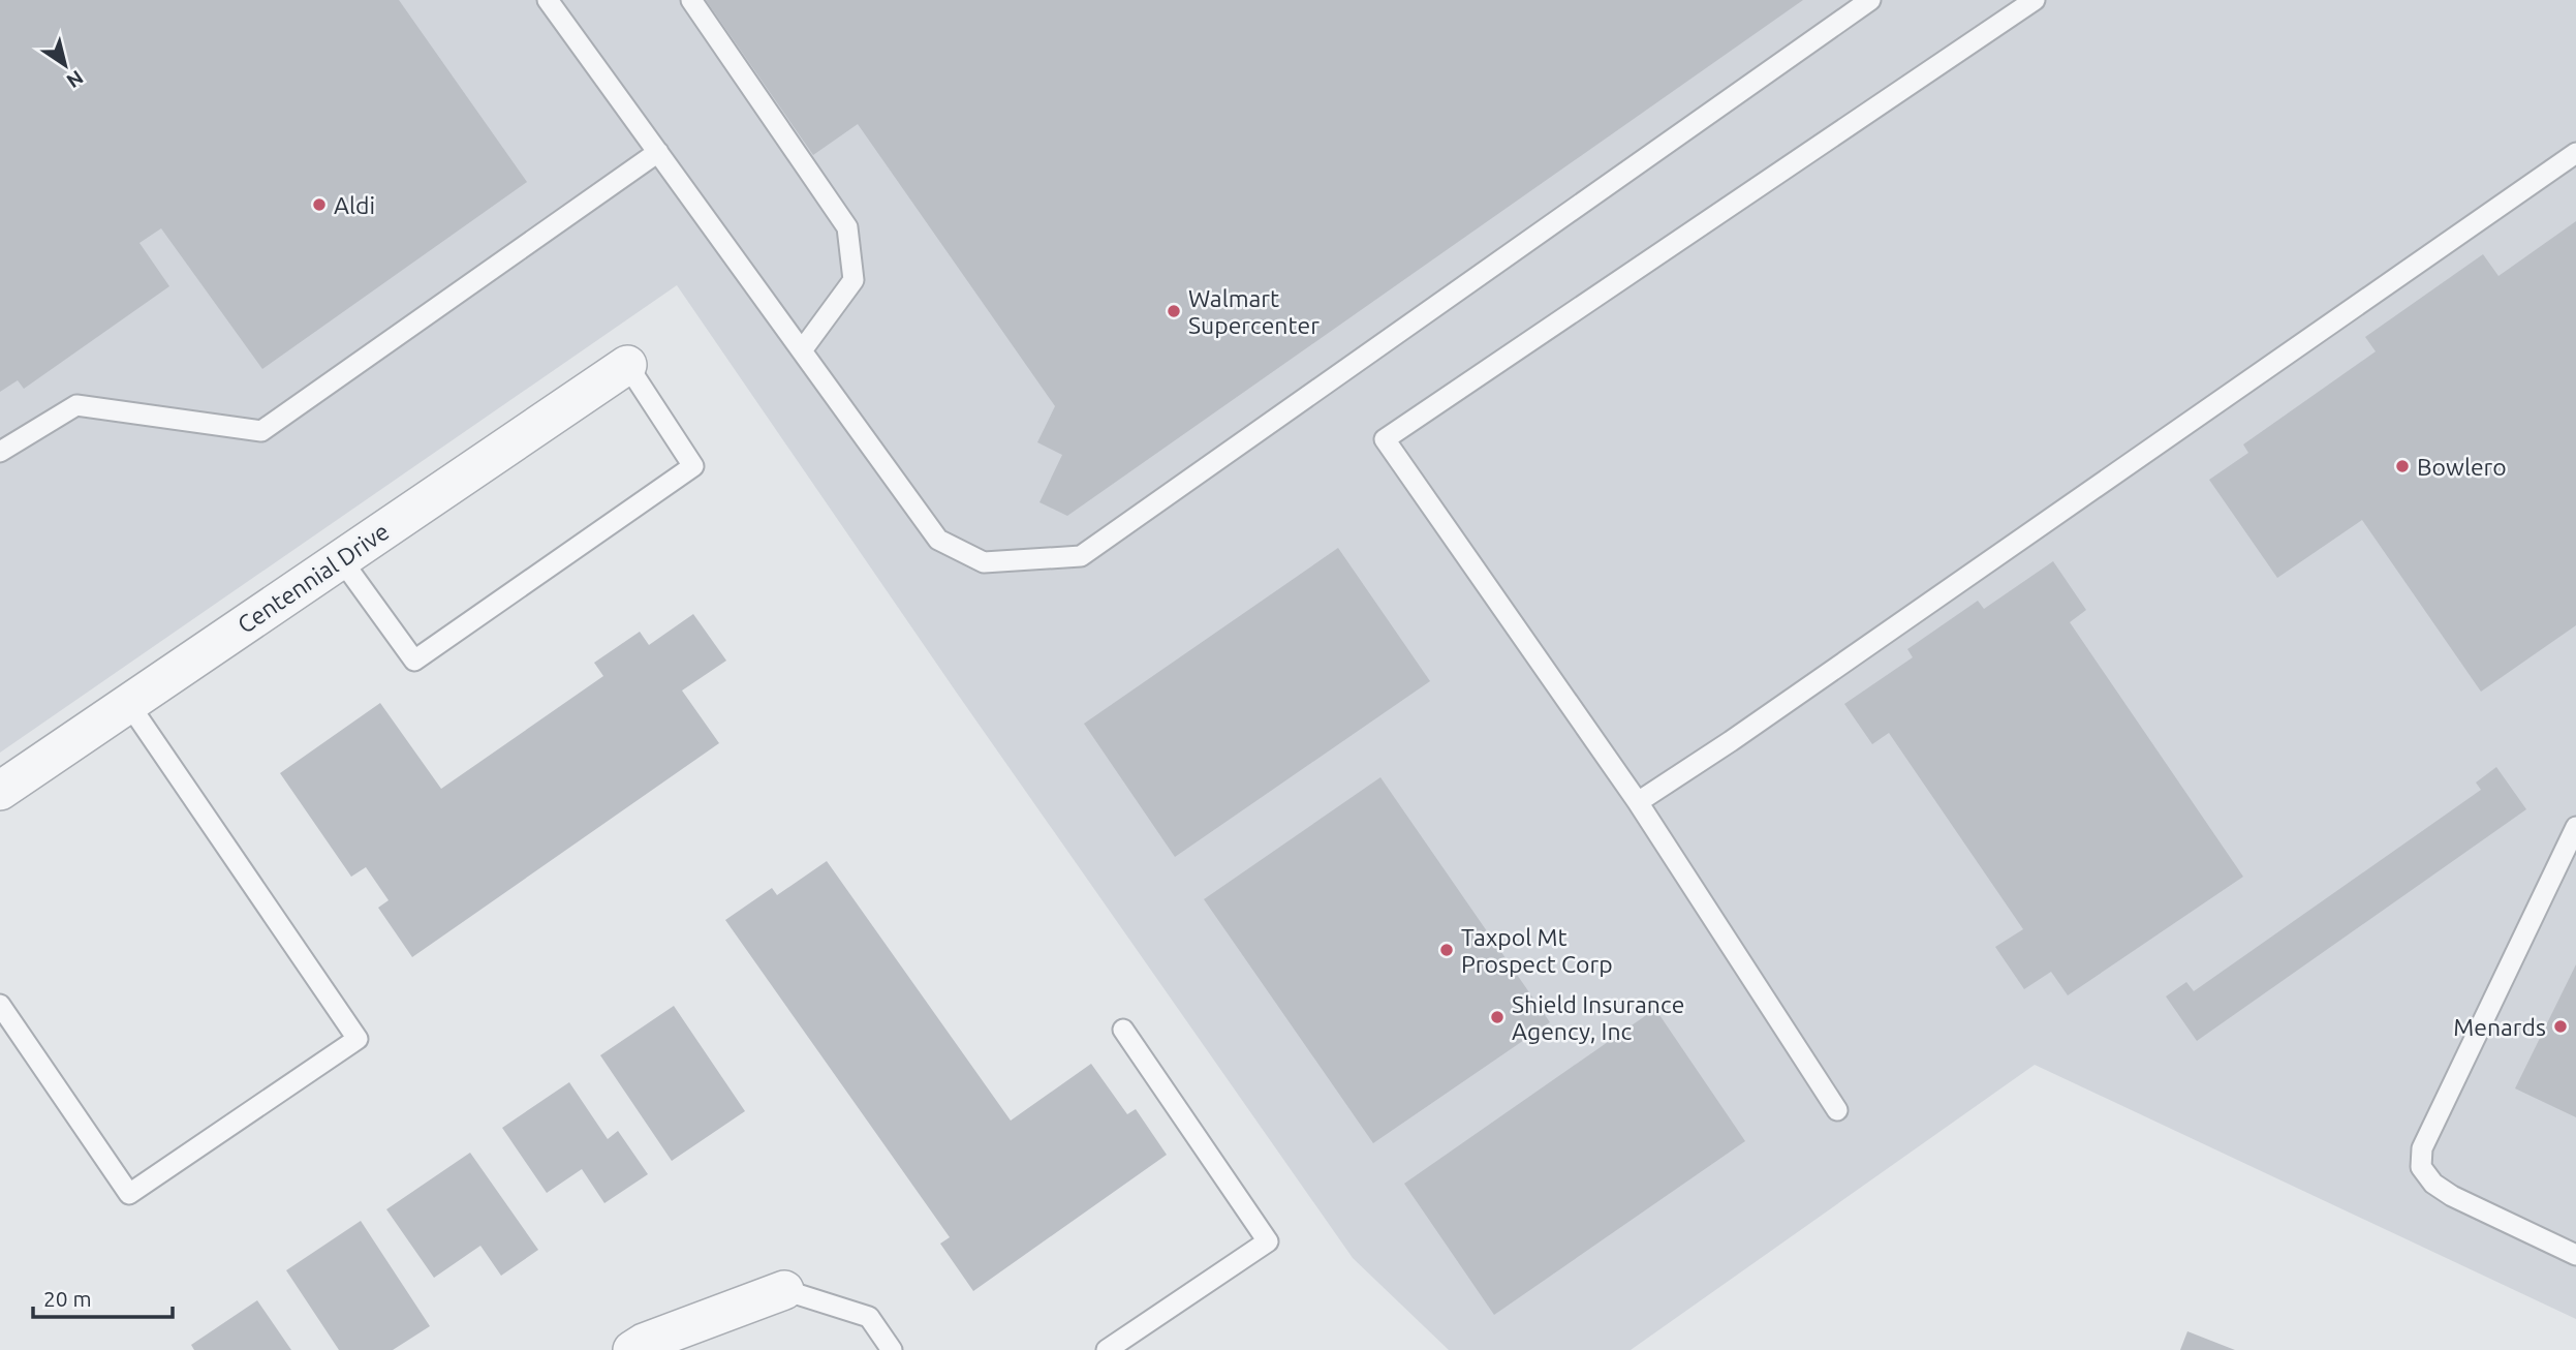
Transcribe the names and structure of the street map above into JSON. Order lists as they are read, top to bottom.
{
  "streets": {
    "street": ["Centennial Drive"]
  },
  "places": [
    "Aldi",
    "Walmart Supercenter",
    "Bowlero",
    "Taxpol Mt Prospect Corp",
    "Shield Insurance Agency, Inc",
    "Menards"
  ],
  "scale_bar": "20 m",
  "north": "bottom right"
}
